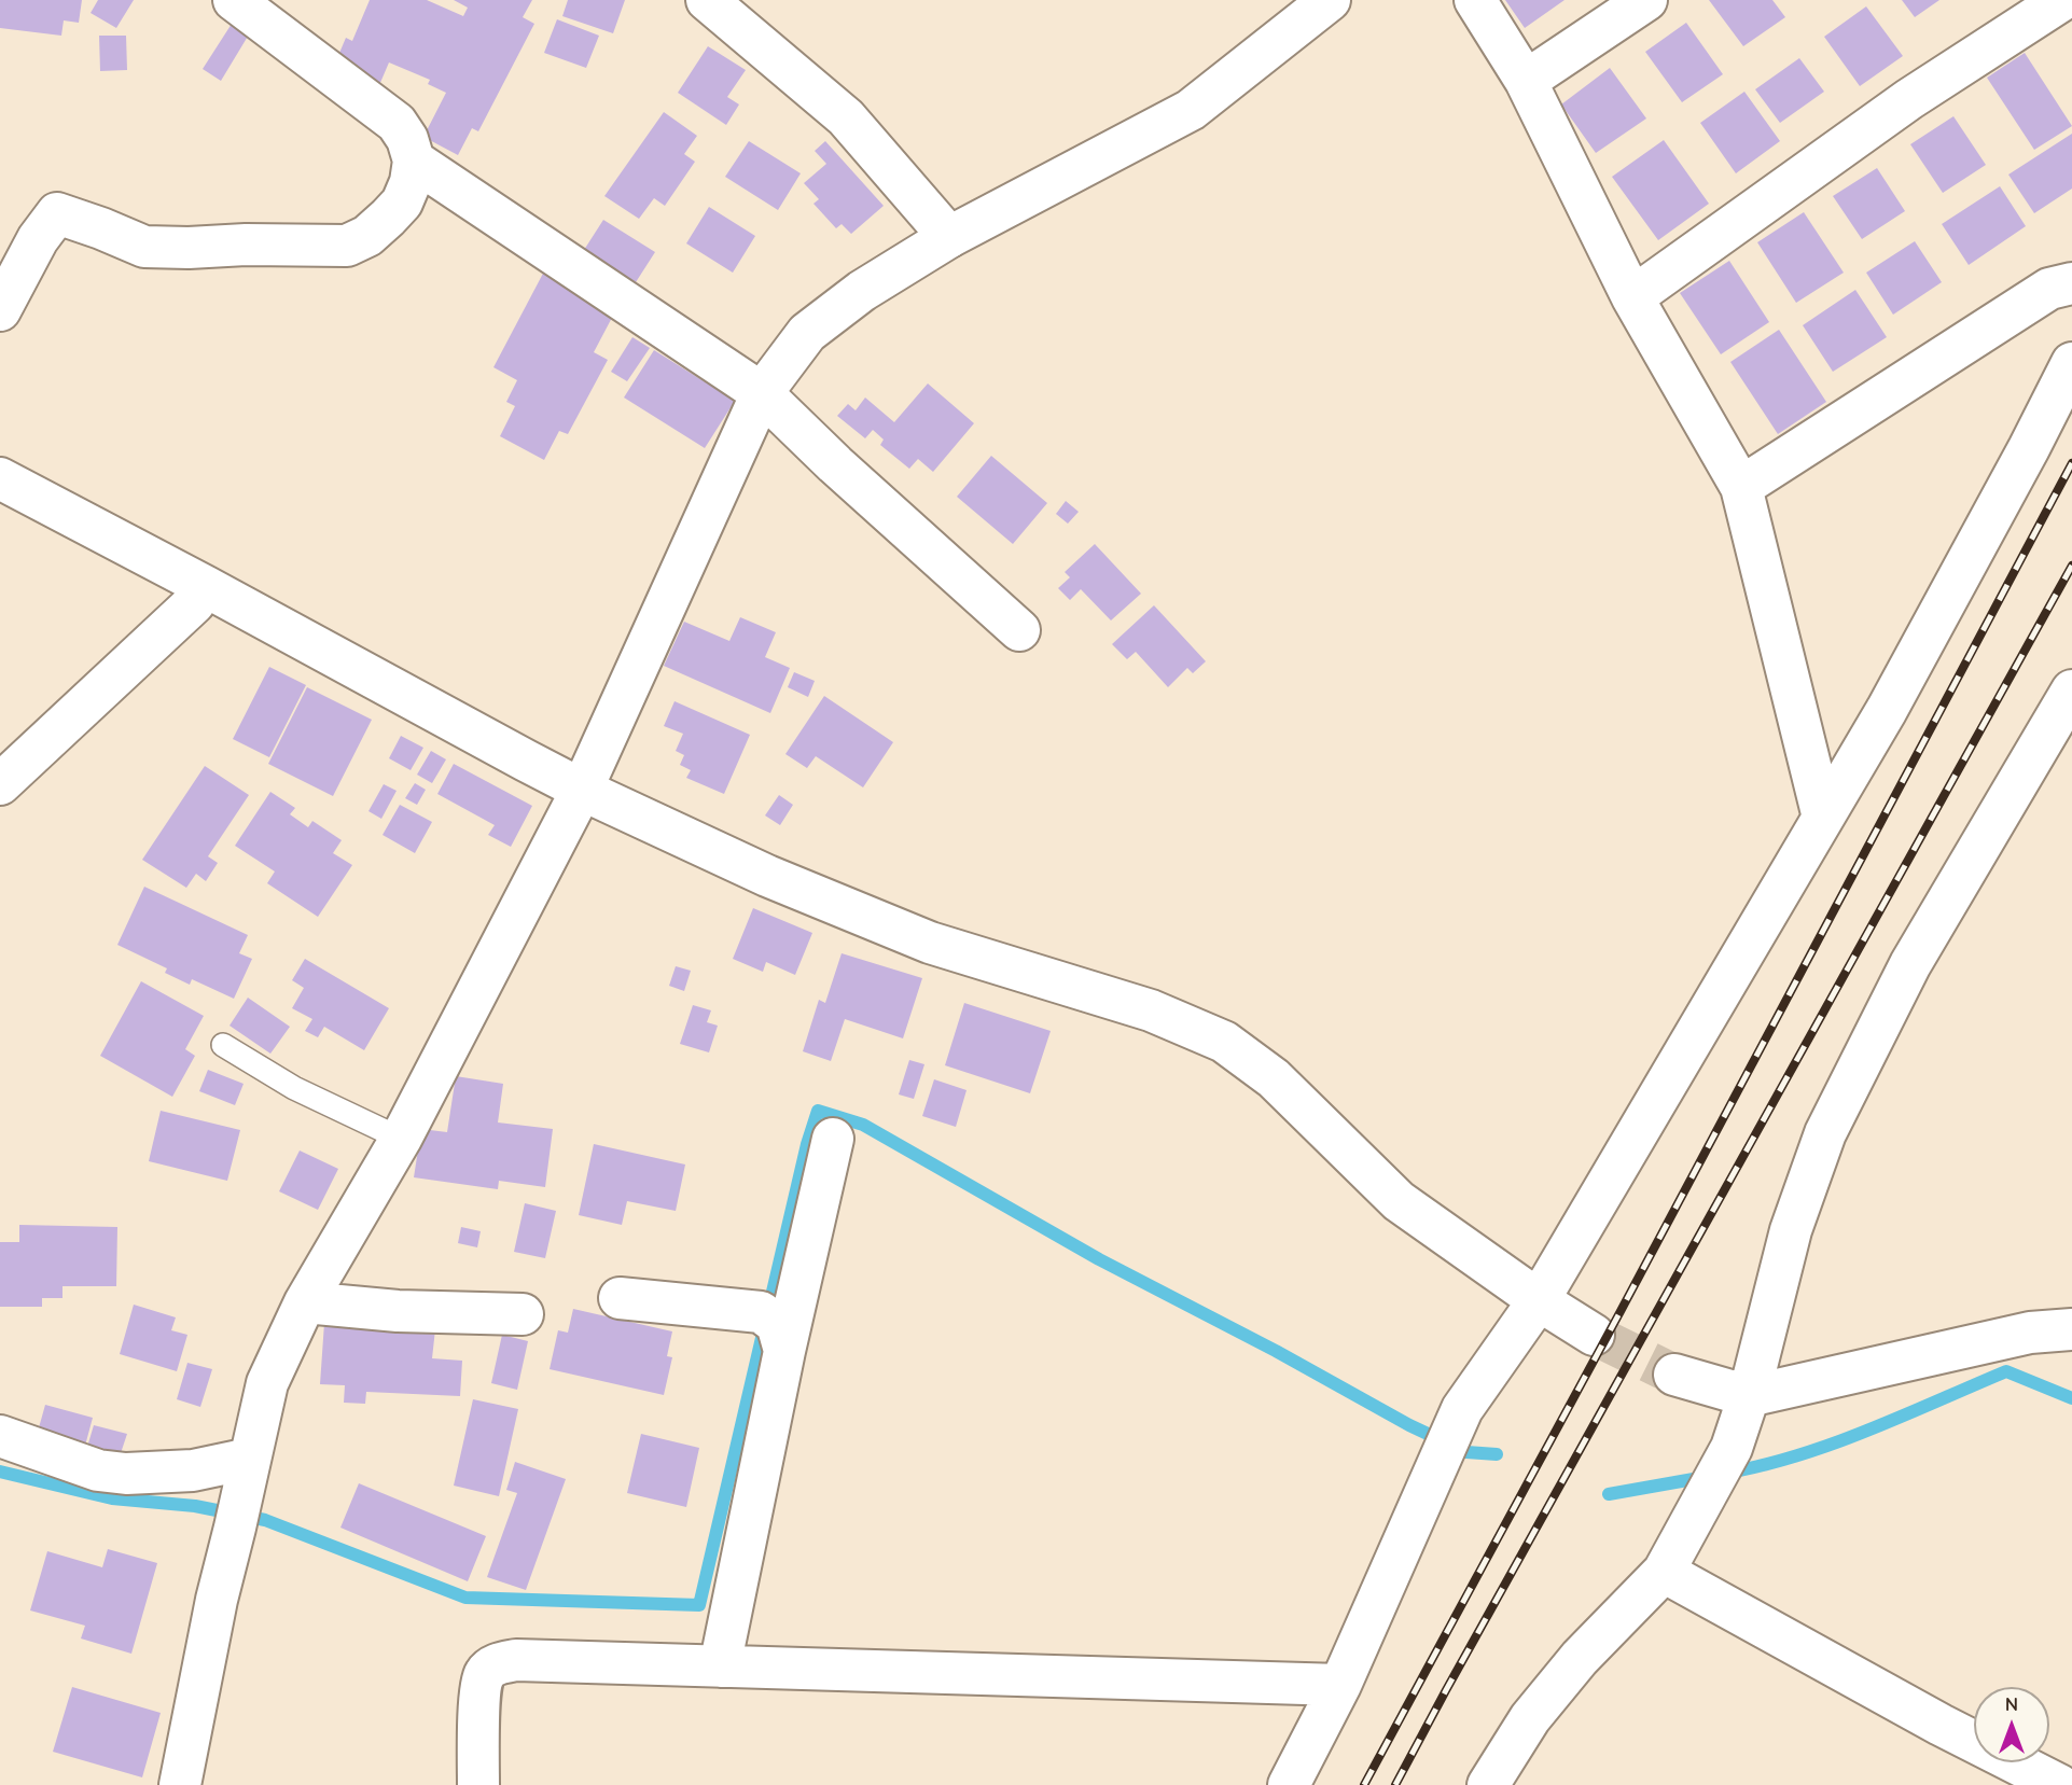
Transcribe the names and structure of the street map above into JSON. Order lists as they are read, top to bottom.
{
  "north": "top"
}
